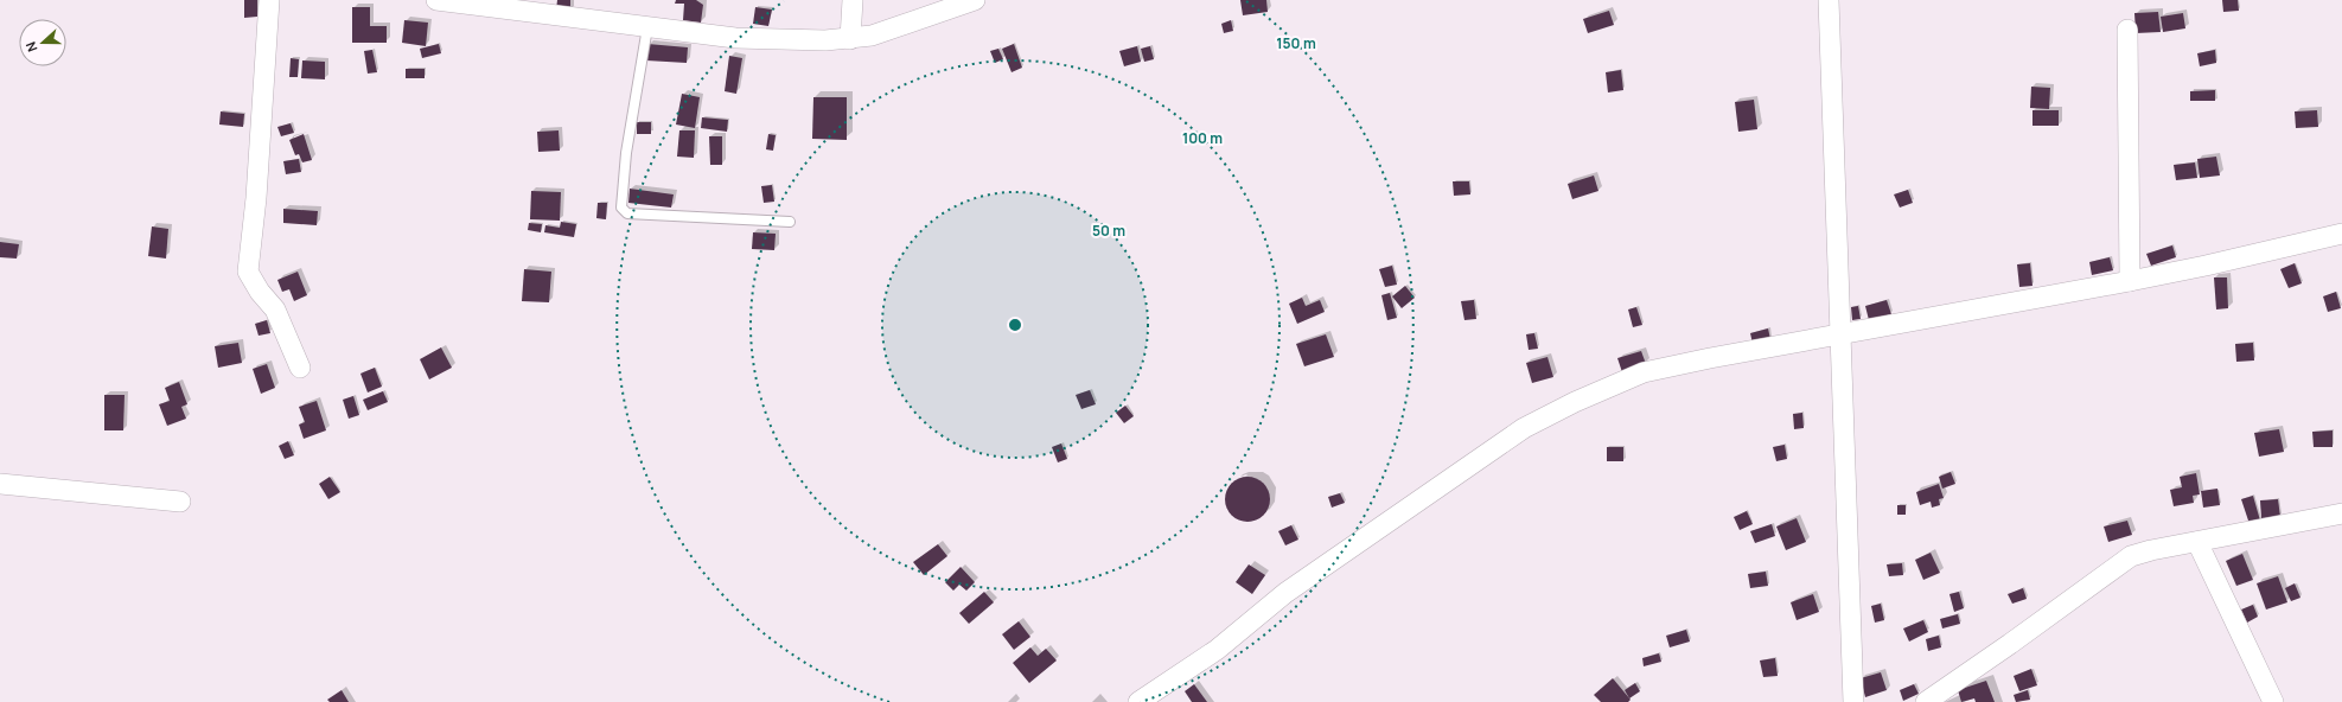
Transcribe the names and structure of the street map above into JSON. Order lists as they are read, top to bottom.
{
  "north": "left",
  "rings": ["150 m", "100 m", "50 m"]
}
